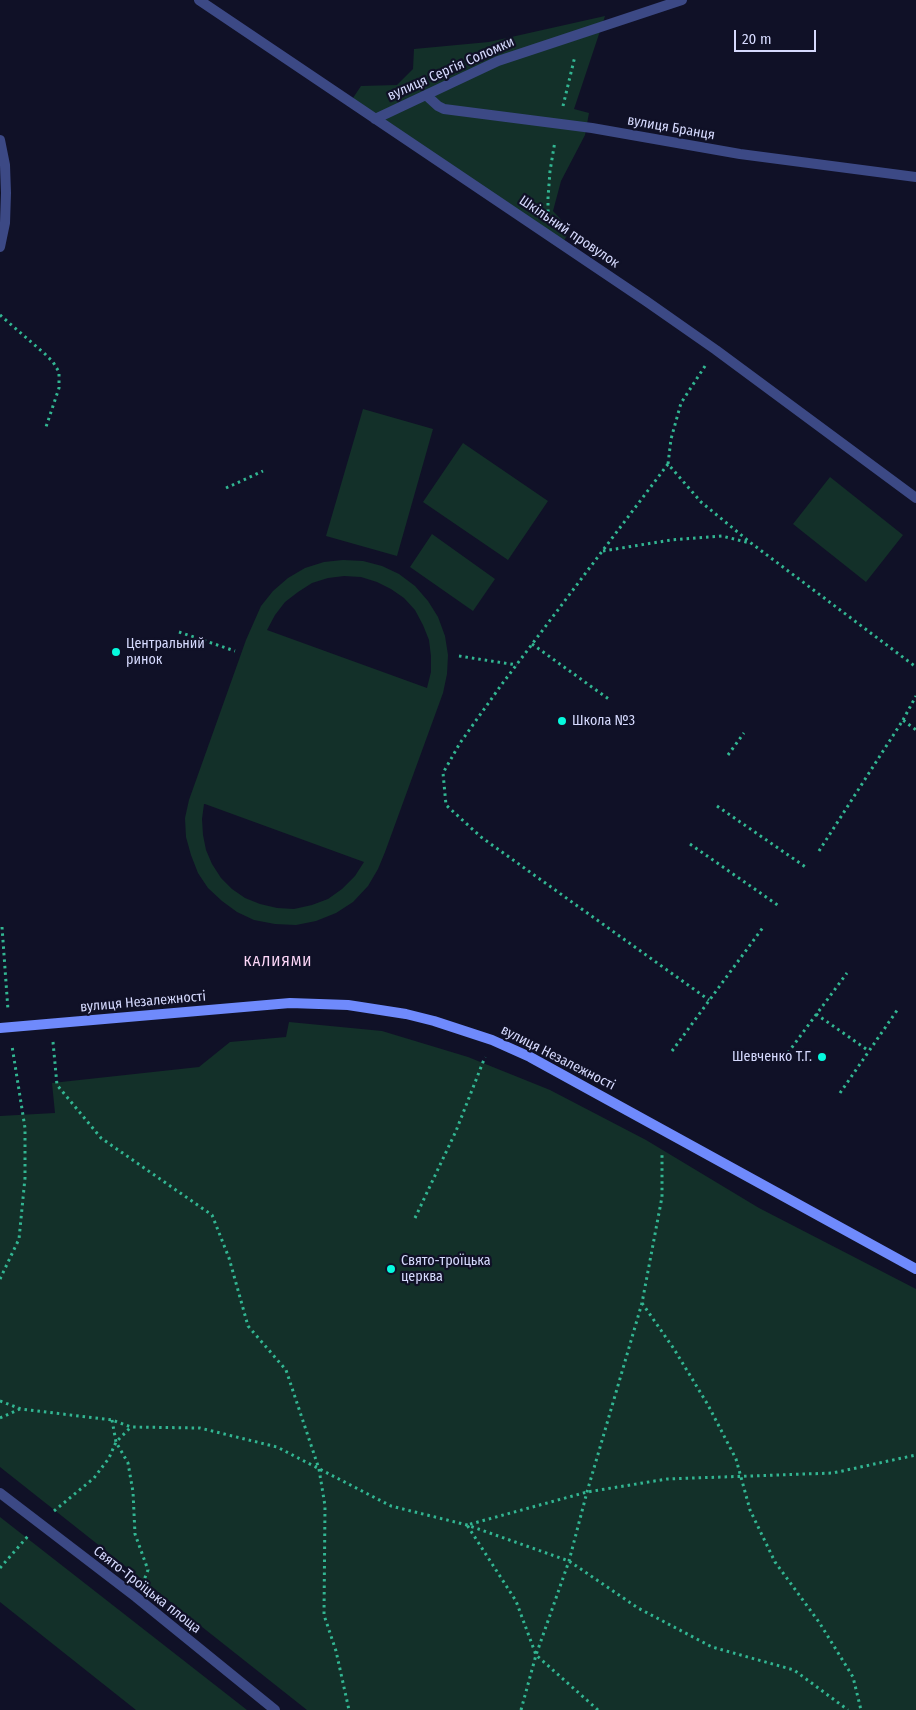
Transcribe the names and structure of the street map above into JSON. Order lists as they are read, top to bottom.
{
  "streets": {
    "main road": ["вулиця Незалежності"],
    "street": [
      "вулиця Сергія Соломки",
      "вулиця Бранця",
      "Шкільний провулок",
      "Свято-Троїцька площа"
    ]
  },
  "crossings": [
    ["вулиця Сергія Соломки", "вулиця Бранця"],
    ["вулиця Сергія Соломки", "Шкільний провулок"]
  ],
  "districts": ["КАЛИЯМИ"],
  "places": [
    "Центральний ринок",
    "Школа №3",
    "Шевченко Т.Г.",
    "Свято-троїцька церква"
  ],
  "scale_bar": "20 m"
}
